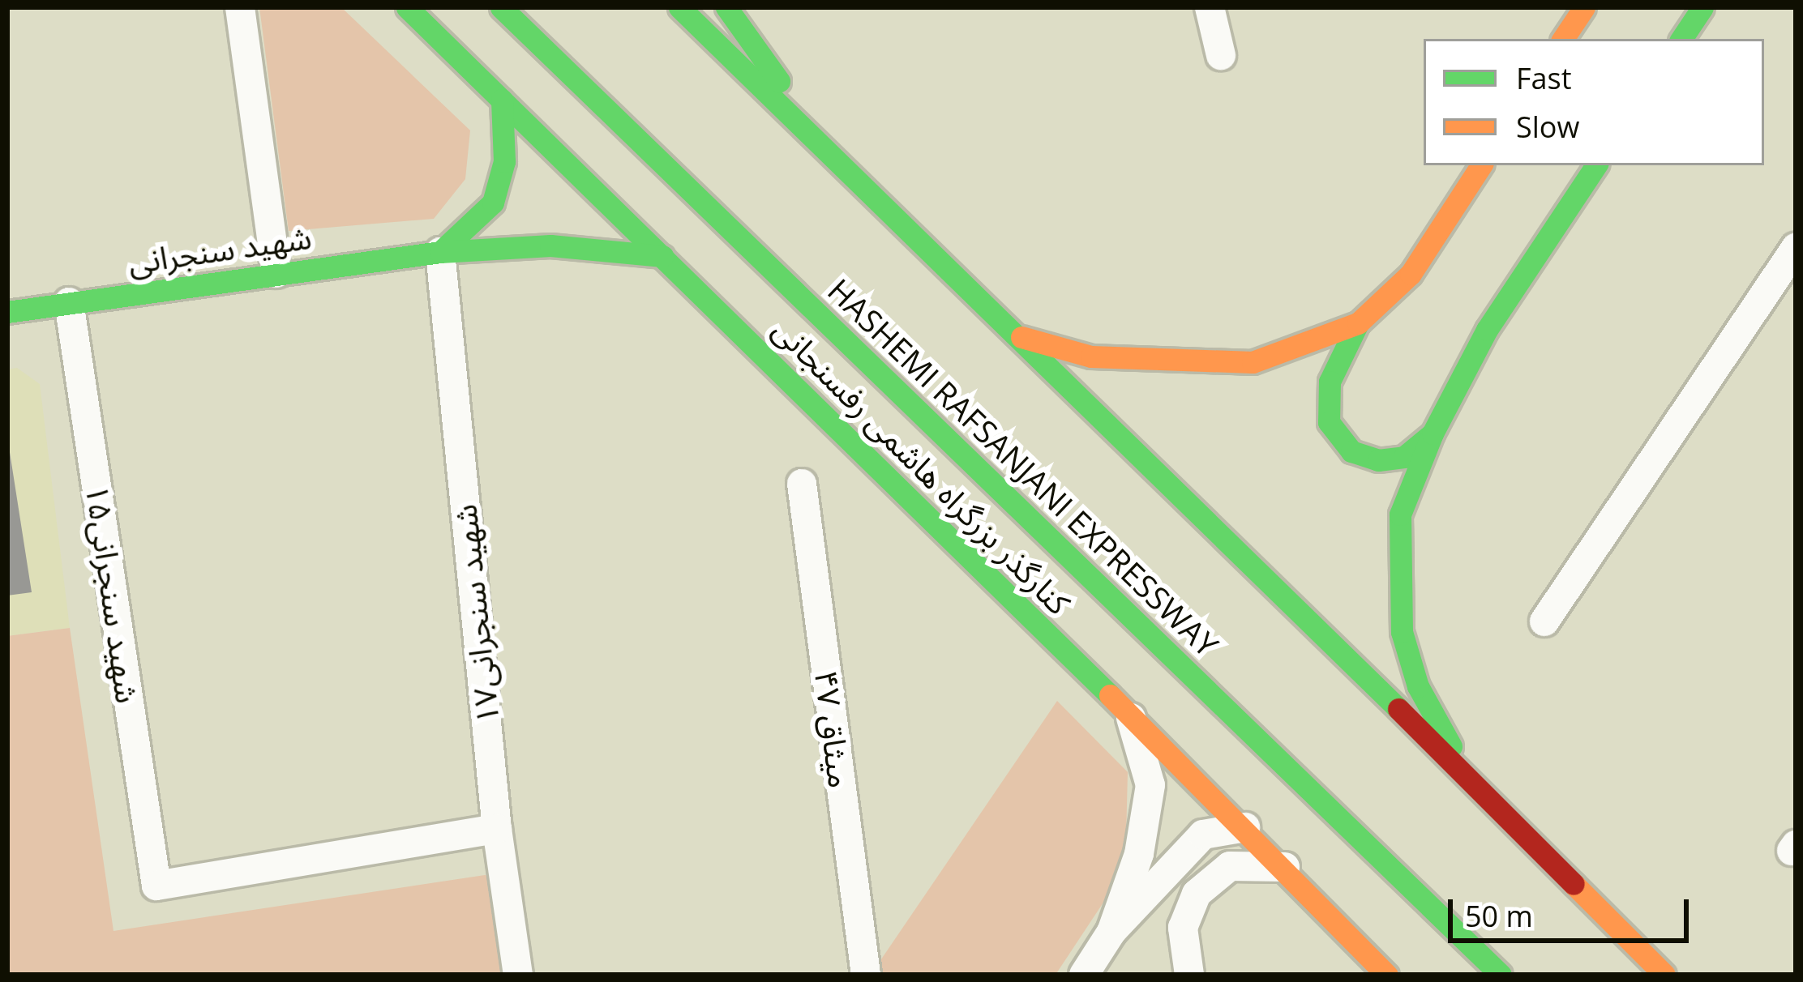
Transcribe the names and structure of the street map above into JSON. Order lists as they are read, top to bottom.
{
  "streets": {
    "main road": ["شهید سنجرانی", "کنارگذر بزرگراه هاشمی رفسنجانی", "HASHEMI RAFSANJANI EXPRESSWAY"],
    "street": ["شهید سنجرانی۱۵", "شهید سنجرانی۱۷", "میثاق ۴۷"]
  },
  "crossings": [
    ["شهید سنجرانی", "کنارگذر بزرگراه هاشمی رفسنجانی"],
    ["شهید سنجرانی", "شهید سنجرانی۱۵"],
    ["شهید سنجرانی", "شهید سنجرانی۱۷"],
    ["شهید سنجرانی۱۵", "شهید سنجرانی۱۷"]
  ],
  "legend": ["Fast", "Slow"],
  "scale_bar": "50 m"
}
